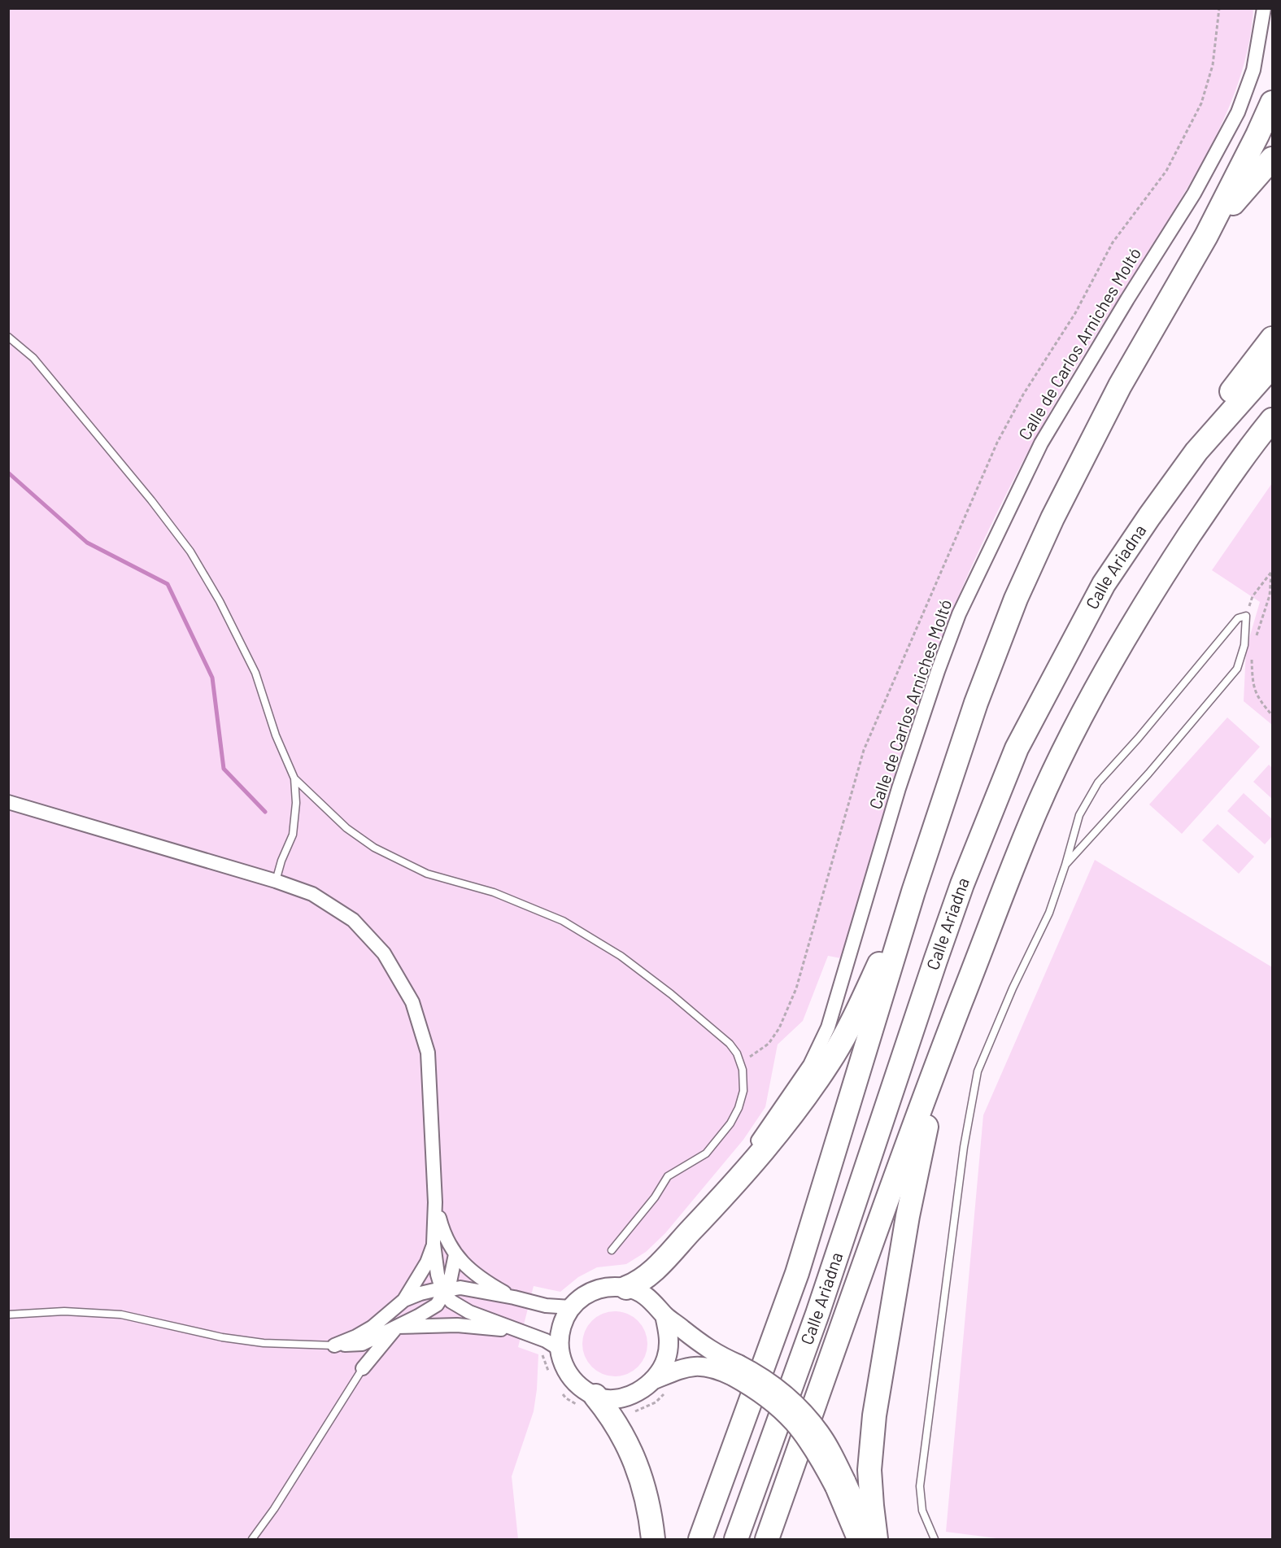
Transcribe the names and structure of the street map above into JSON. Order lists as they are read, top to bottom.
{
  "streets": {
    "highway": ["Calle Ariadna"],
    "street": ["Calle de Carlos Arniches Moltó"]
  }
}
